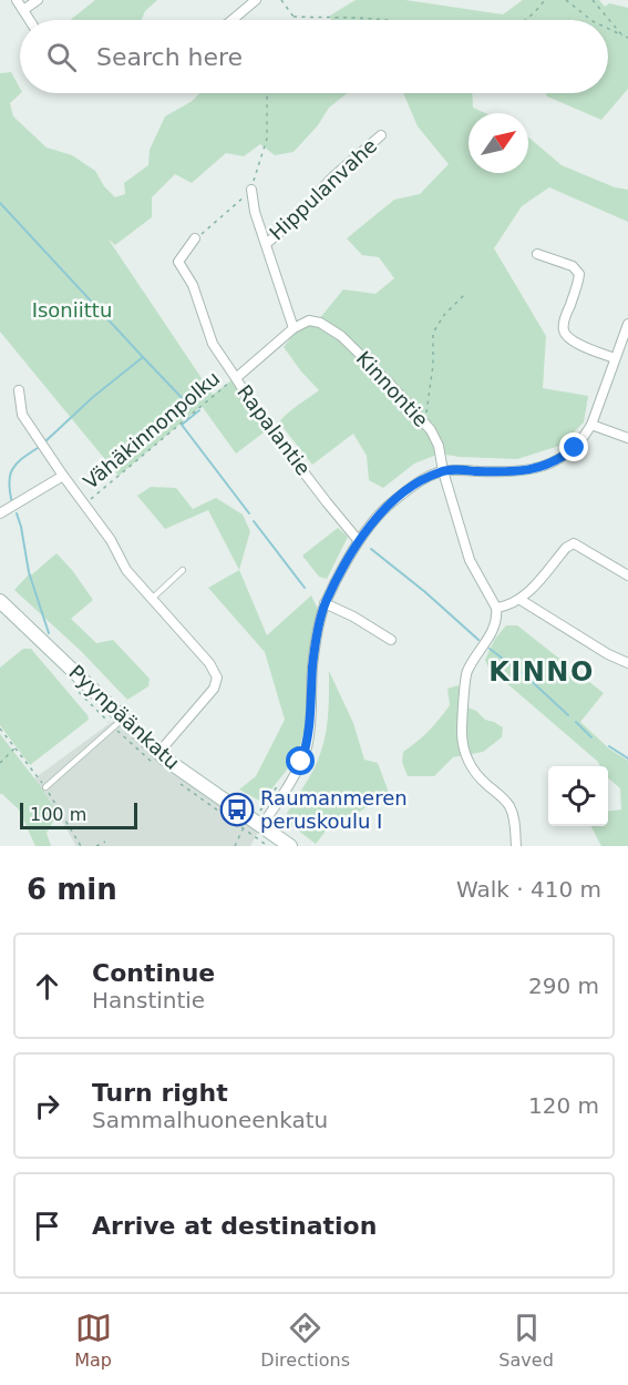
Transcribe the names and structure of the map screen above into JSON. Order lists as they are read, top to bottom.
{
  "streets": {
    "main road": ["Pyynpäänkatu"],
    "street": ["Hippulanvahe", "Kinnontie", "Rapalantie"],
    "path": ["Vähäkinnonpolku"]
  },
  "crossings": [
    ["Kinnontie", "Rapalantie"],
    ["Vähäkinnonpolku", "Rapalantie"]
  ],
  "districts": ["KINNO"],
  "parks": ["Isoniittu"],
  "places": {
    "bus stop": ["Raumanmeren peruskoulu I"]
  },
  "scale_bar": "100 m",
  "north": "top right",
  "page": {
    "search": "Search here",
    "scale": "100 m",
    "heading": ["6 min", "Walk · 410 m"],
    "list": [
      ["Continue", "Hanstintie", "290 m"],
      ["Turn right", "Sammalhuoneenkatu", "120 m"],
      "Arrive at destination"
    ],
    "nav": ["Map", "Directions", "Saved"]
  }
}
